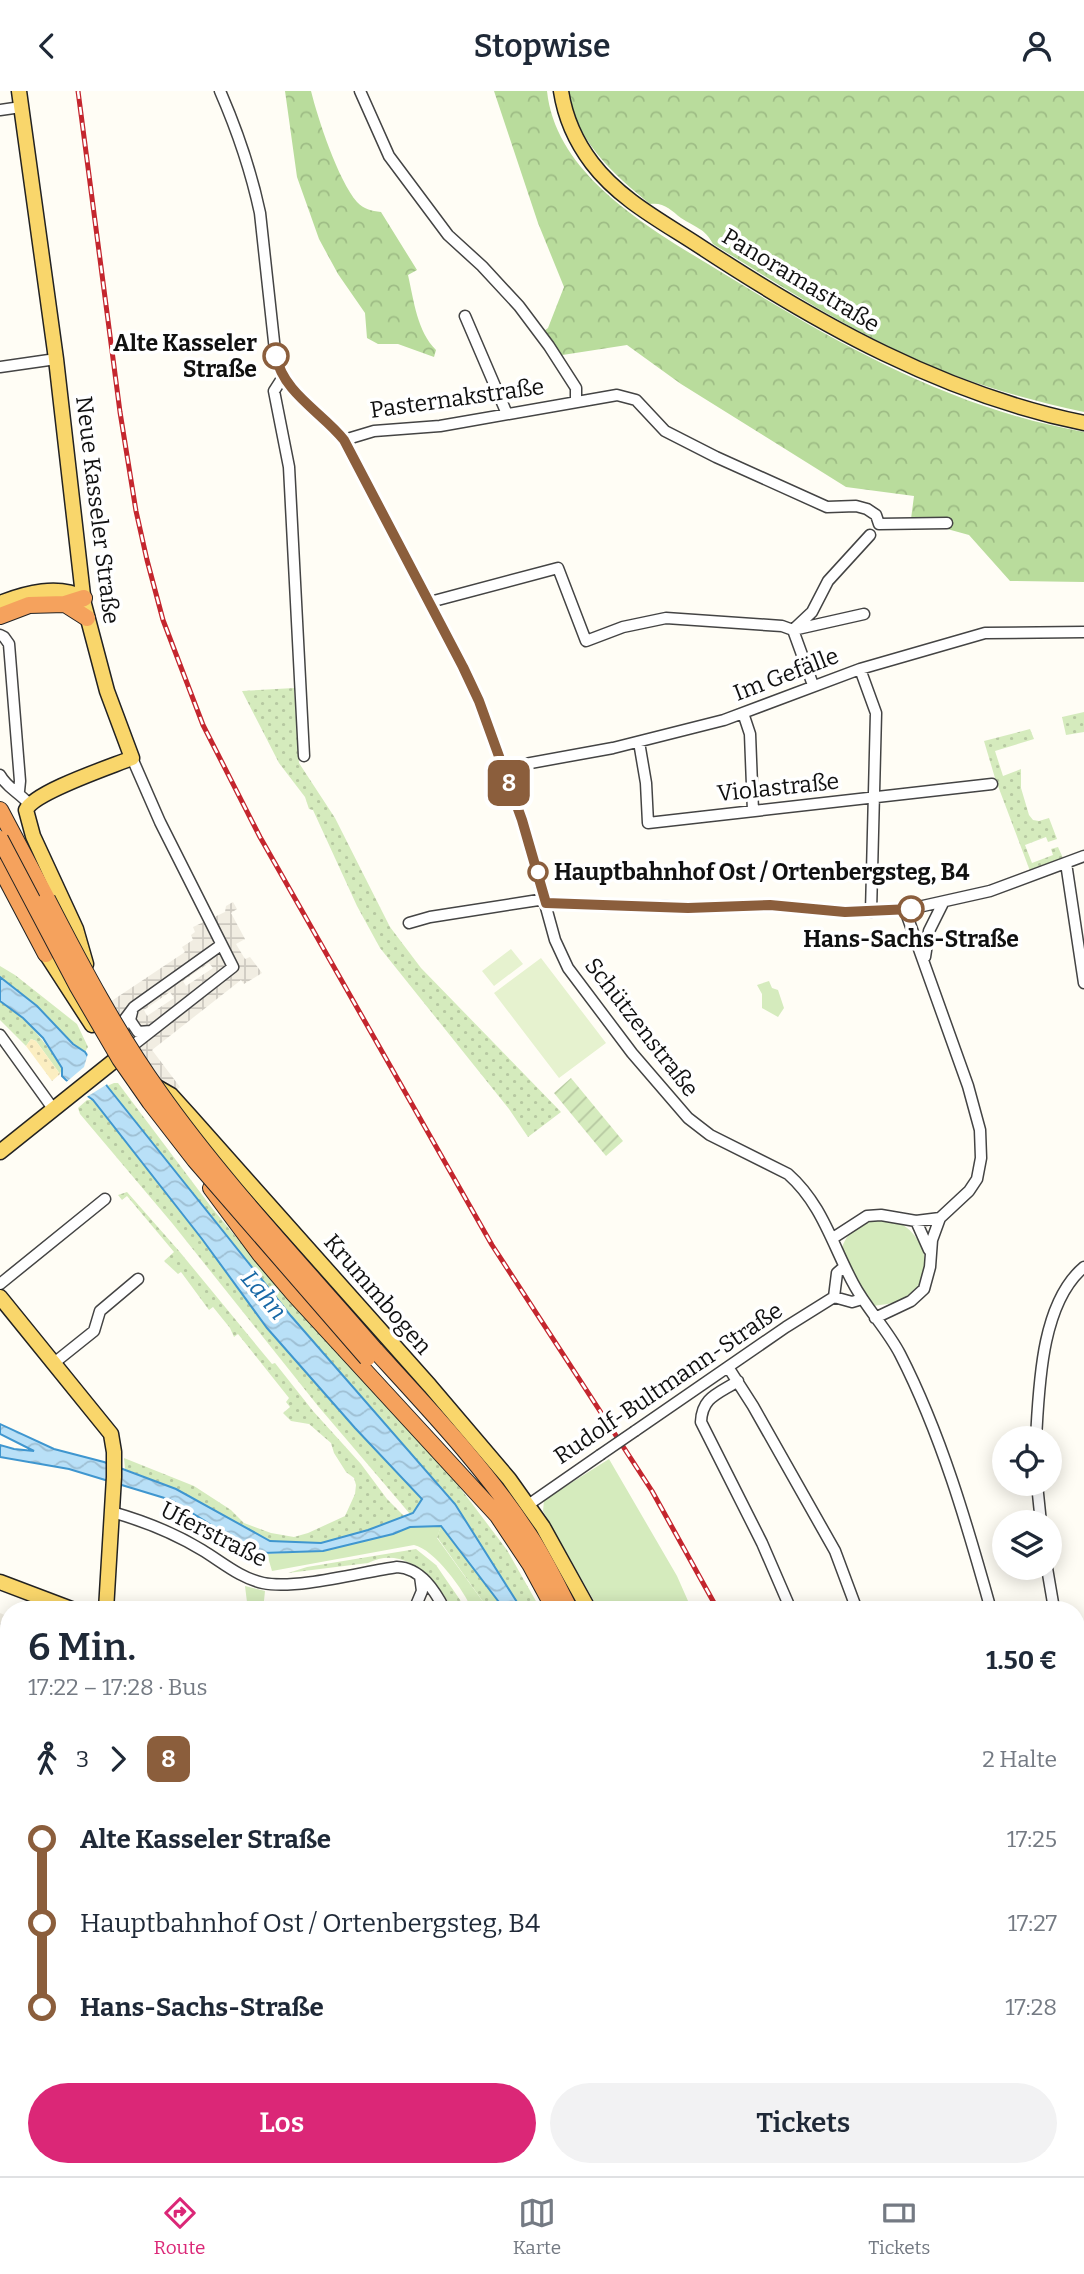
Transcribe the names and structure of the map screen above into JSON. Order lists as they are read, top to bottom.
{
  "streets": {
    "main road": ["Panoramastraße", "Neue Kasseler Straße", "Krummbogen"],
    "street": [
      "Pasternakstraße",
      "Im Gefälle",
      "Violastraße",
      "Schützenstraße",
      "Rudolf-Bultmann-Straße",
      "Uferstraße"
    ]
  },
  "crossings": [
    ["Pasternakstraße", "Schützenstraße"],
    ["Im Gefälle", "Violastraße"],
    ["Im Gefälle", "Schützenstraße"],
    ["Krummbogen", "Rudolf-Bultmann-Straße"]
  ],
  "water": ["Lahn"],
  "places": ["Alte Kasseler Straße", "Hauptbahnhof Ost / Ortenbergsteg, B4", "Hans-Sachs-Straße"],
  "lines": ["bus line 8"],
  "page": {
    "header": "Stopwise",
    "on_map": "8",
    "heading": ["6 Min.", "17:22 – 17:28 · Bus", "1.50 €"],
    "legs": ["3", "8", "2 Halte"],
    "list": [
      {
        "name": "Alte Kasseler Straße",
        "value": "17:25"
      },
      {
        "name": "Hauptbahnhof Ost / Ortenbergsteg, B4",
        "value": "17:27"
      },
      {
        "name": "Hans-Sachs-Straße",
        "value": "17:28"
      }
    ],
    "buttons": ["Los", "Tickets"],
    "tabs": ["Route", "Karte", "Tickets"]
  }
}
